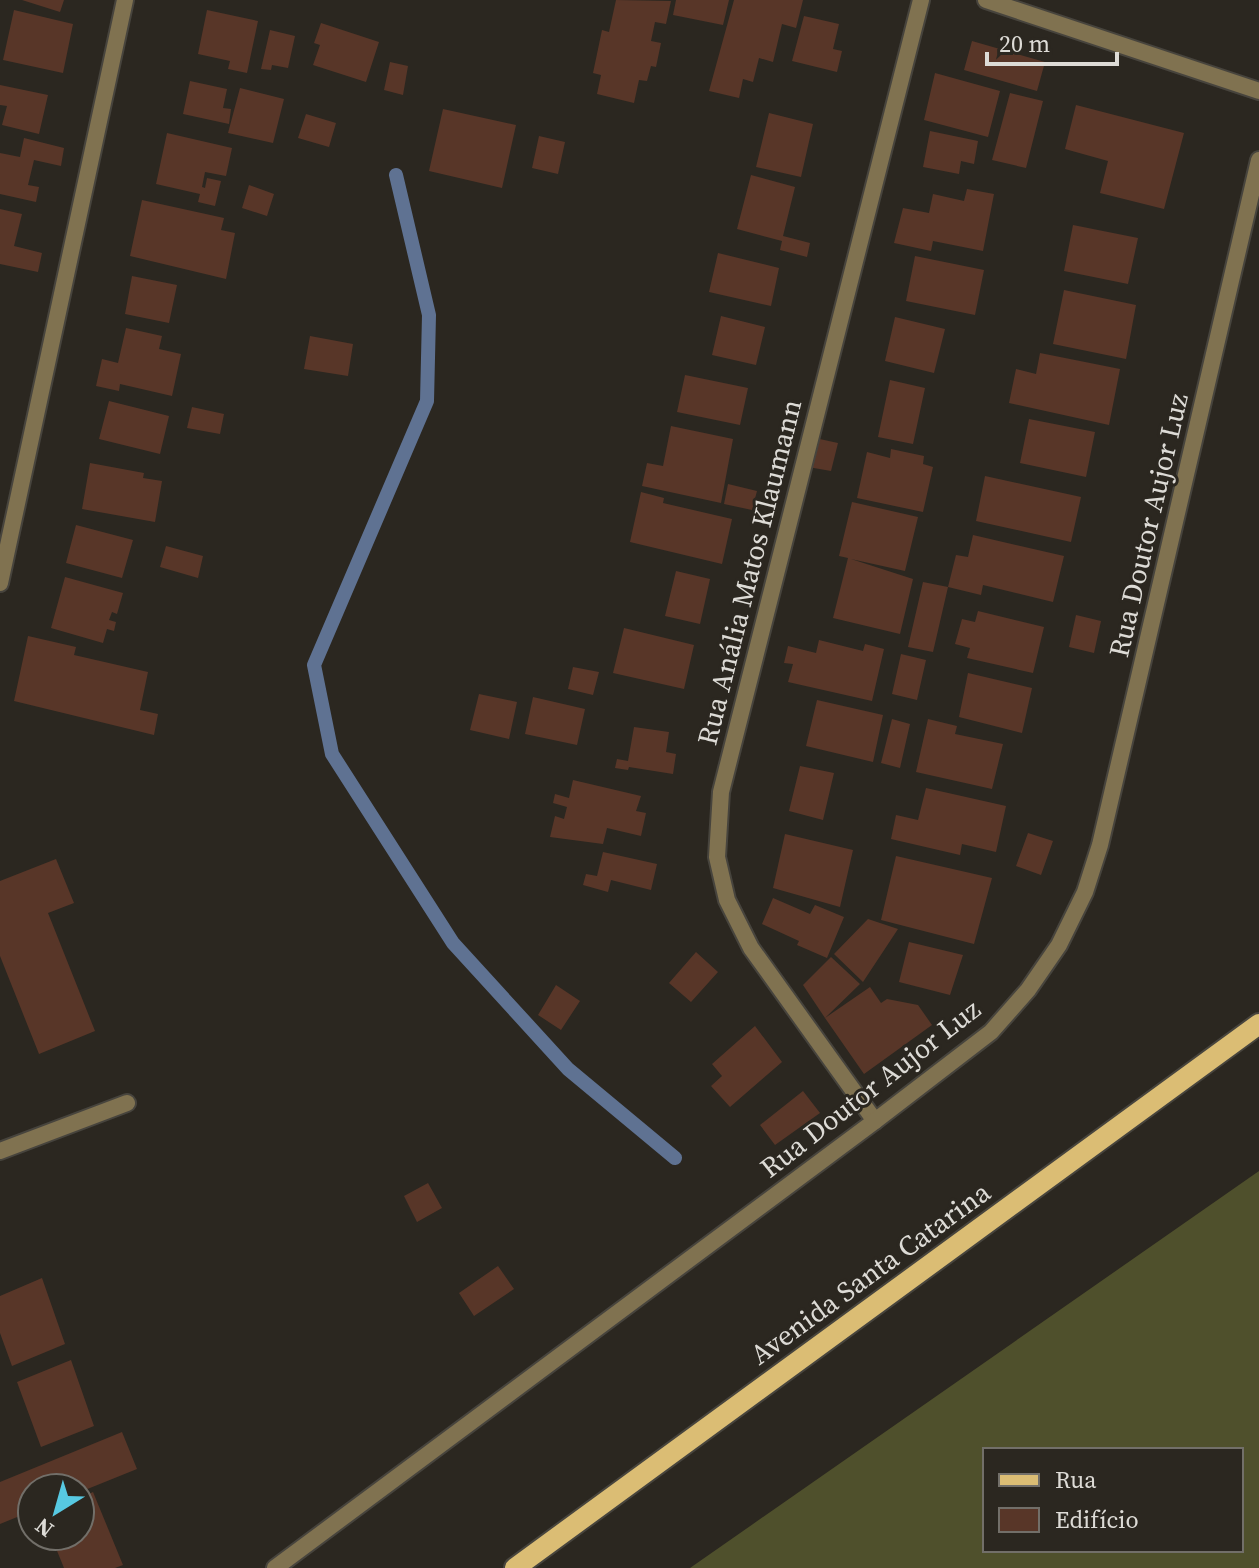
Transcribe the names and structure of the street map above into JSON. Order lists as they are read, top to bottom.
{
  "streets": {
    "main road": ["Avenida Santa Catarina"],
    "street": ["Rua Doutor Aujor Luz", "Rua Anália Matos Klaumann"]
  },
  "crossings": [
    ["Rua Doutor Aujor Luz", "Rua Anália Matos Klaumann"]
  ],
  "legend": ["Rua", "Edifício"],
  "scale_bar": "20 m",
  "north": "bottom left"
}
